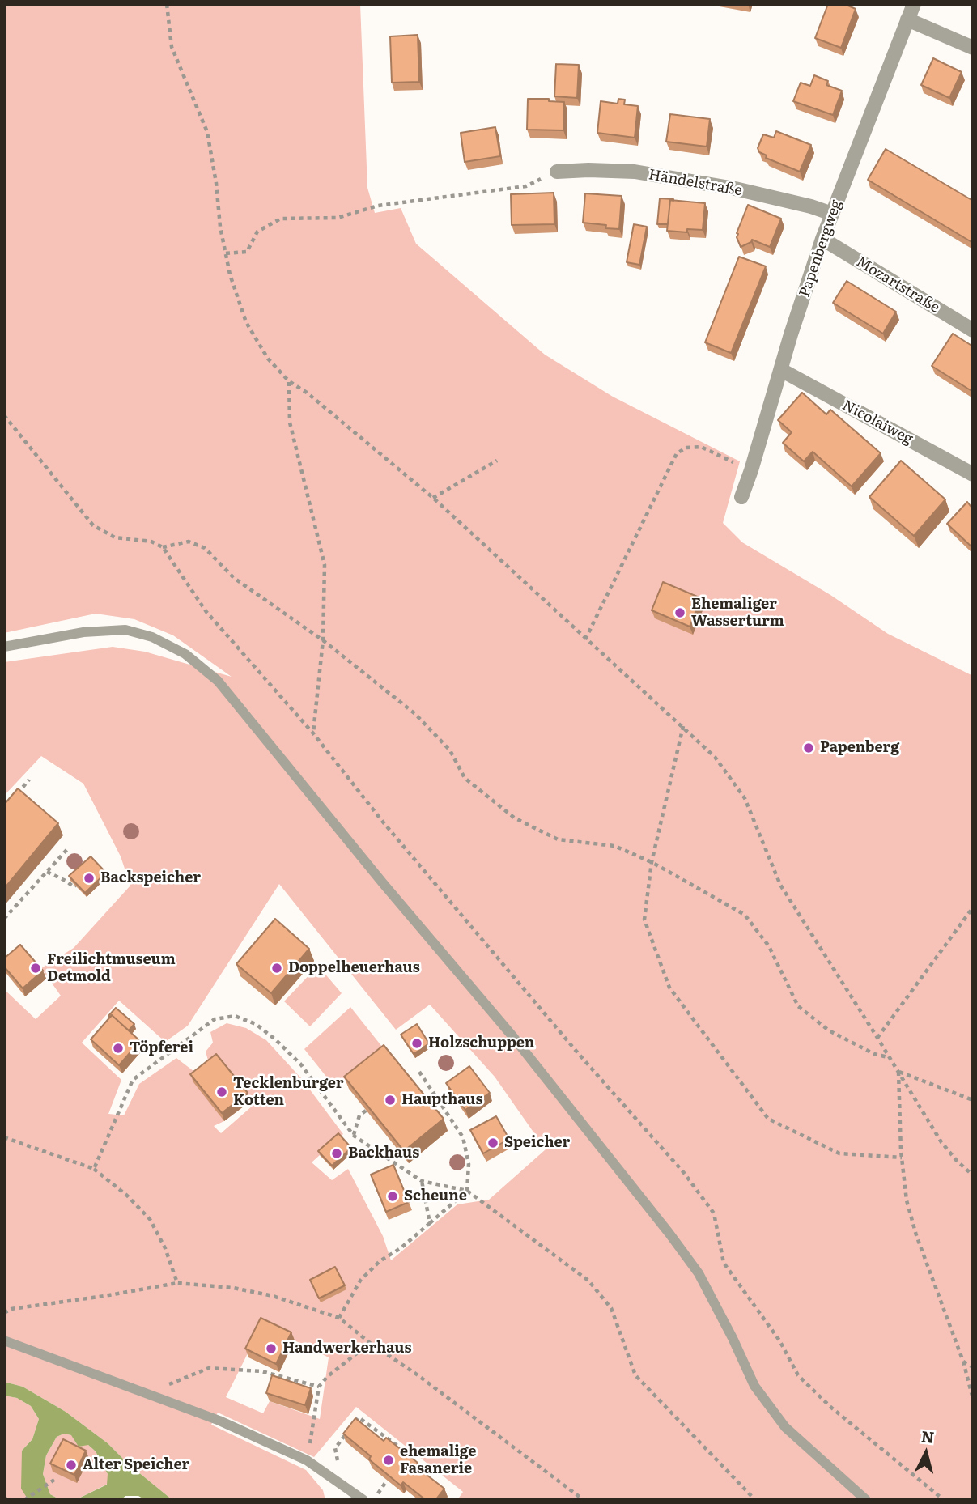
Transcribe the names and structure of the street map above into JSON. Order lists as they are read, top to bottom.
{
  "streets": {
    "street": [
      "Händelstraße",
      "Papenbergweg",
      "Mozartstraße",
      "Nicolaiweg"
    ]
  },
  "crossings": [
    ["Händelstraße", "Papenbergweg"],
    ["Papenbergweg", "Mozartstraße"],
    ["Papenbergweg", "Nicolaiweg"]
  ],
  "places": [
    "Ehemaliger Wasserturm",
    "Papenberg",
    "Backspeicher",
    "Freilichtmuseum Detmold",
    "Doppelheuerhaus",
    "Holzschuppen",
    "Töpferei",
    "Tecklenburger Kotten",
    "Haupthaus",
    "Speicher",
    "Backhaus",
    "Scheune",
    "Handwerkerhaus",
    "ehemalige Fasanerie",
    "Alter Speicher"
  ],
  "north": "top"
}
